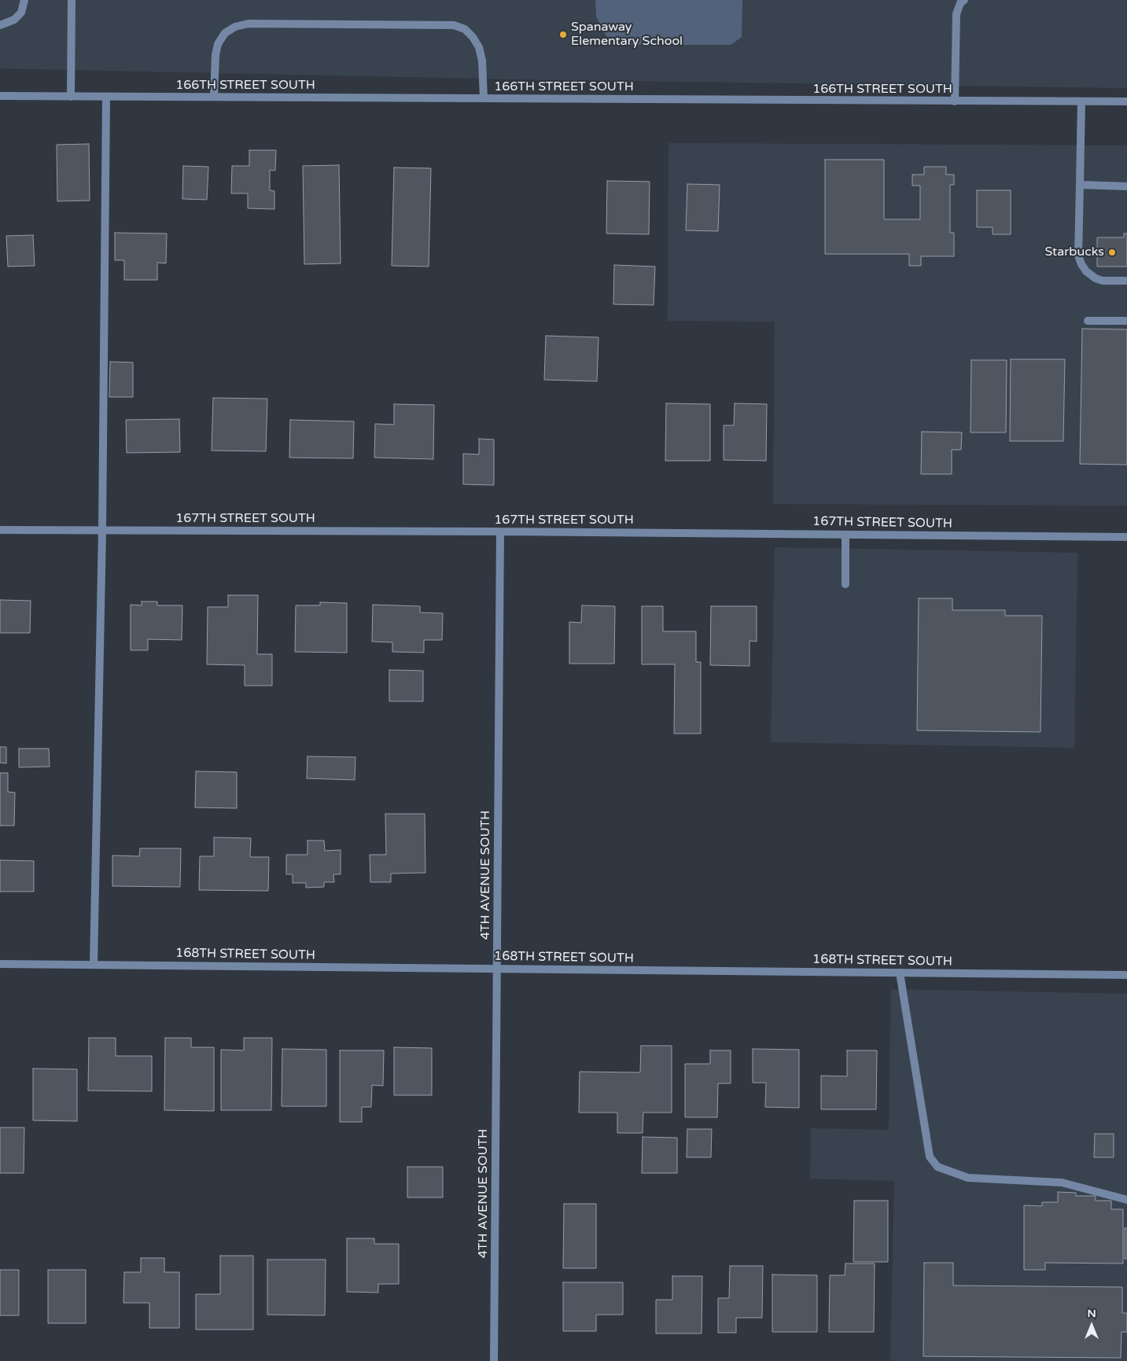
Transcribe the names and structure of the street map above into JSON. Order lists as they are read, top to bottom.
{
  "streets": {
    "street": [
      "166TH STREET SOUTH",
      "167TH STREET SOUTH",
      "4TH AVENUE SOUTH",
      "168TH STREET SOUTH"
    ]
  },
  "crossings": [
    ["167TH STREET SOUTH", "4TH AVENUE SOUTH"],
    ["4TH AVENUE SOUTH", "168TH STREET SOUTH"]
  ],
  "places": ["Spanaway Elementary School", "Starbucks"],
  "north": "top"
}
